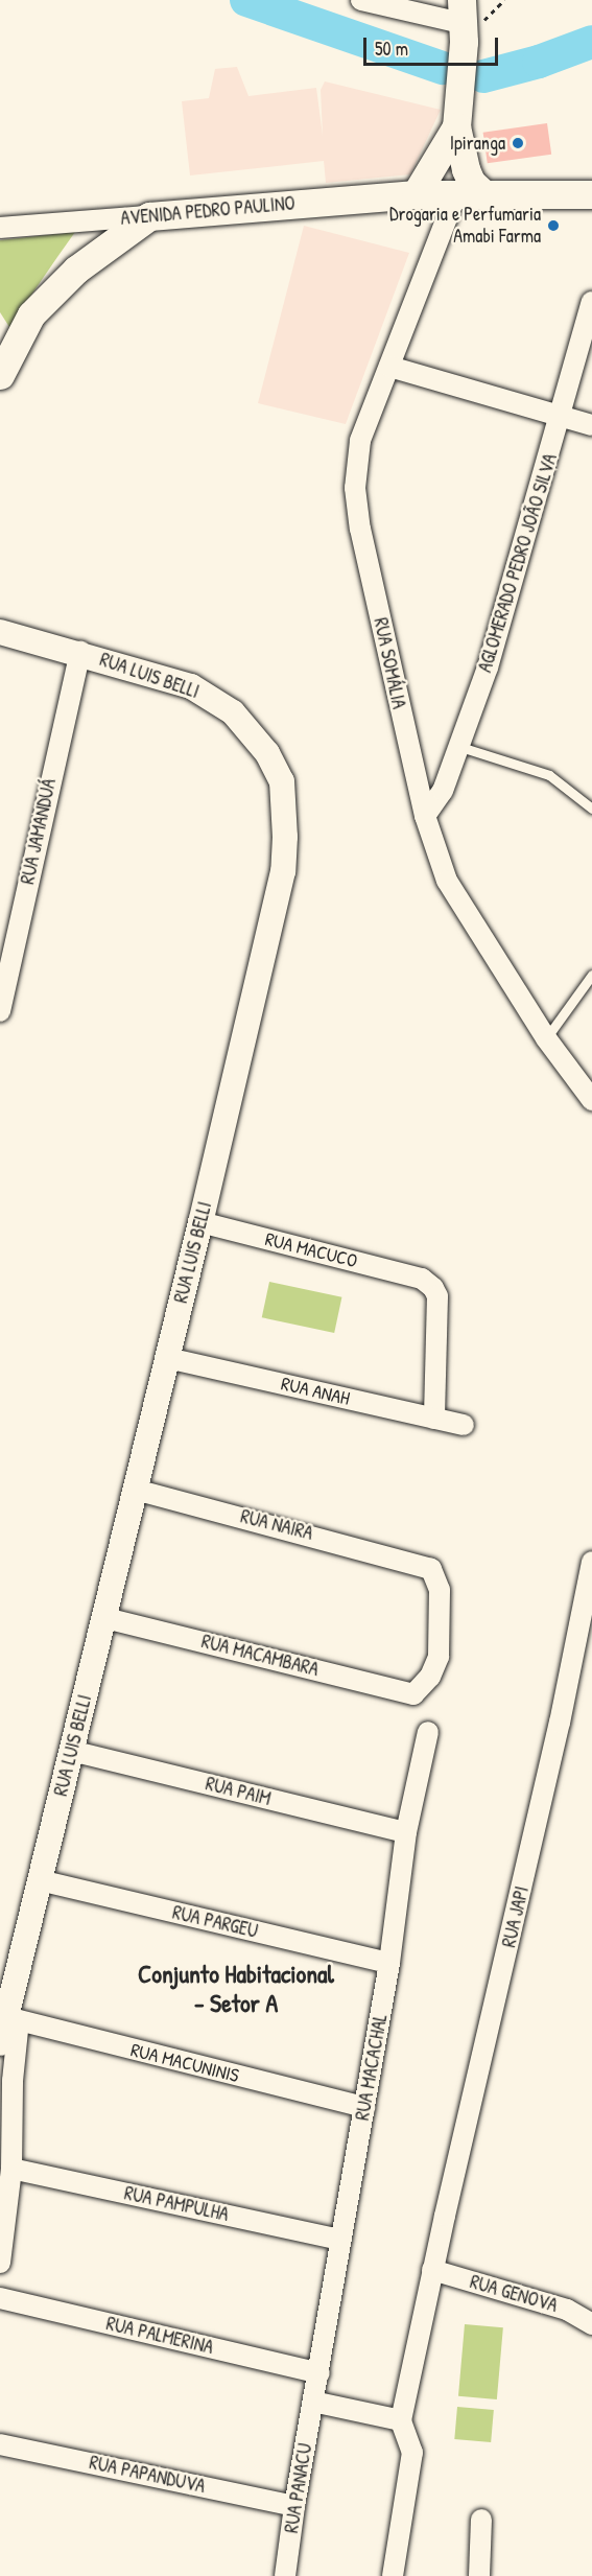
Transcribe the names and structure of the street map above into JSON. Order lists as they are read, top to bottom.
{
  "streets": {
    "main road": ["AVENIDA PEDRO PAULINO"],
    "street": [
      "AGLOMERADO PEDRO JOÃO SILVA",
      "RUA SOMÁLIA",
      "RUA LUIS BELLI",
      "RUA JAMANDUÁ",
      "RUA MACUCO",
      "RUA ANAH",
      "RUA NAIRA",
      "RUA MACAMBARA",
      "RUA PAIM",
      "RUA JAPI",
      "RUA PARGEU",
      "RUA MACUNINIS",
      "RUA MACACHAL",
      "RUA PAMPULHA",
      "RUA GENOVA",
      "RUA PALMERINA",
      "RUA PAPANDUVA",
      "RUA PANACU"
    ]
  },
  "crossings": [
    ["AVENIDA PEDRO PAULINO", "RUA SOMÁLIA"],
    ["AGLOMERADO PEDRO JOÃO SILVA", "RUA SOMÁLIA"],
    ["RUA LUIS BELLI", "RUA JAMANDUÁ"],
    ["RUA LUIS BELLI", "RUA MACUCO"],
    ["RUA LUIS BELLI", "RUA ANAH"],
    ["RUA LUIS BELLI", "RUA NAIRA"],
    ["RUA LUIS BELLI", "RUA MACAMBARA"],
    ["RUA LUIS BELLI", "RUA PAIM"],
    ["RUA LUIS BELLI", "RUA PARGEU"],
    ["RUA LUIS BELLI", "RUA MACUNINIS"],
    ["RUA MACUCO", "RUA ANAH"],
    ["RUA NAIRA", "RUA MACAMBARA"],
    ["RUA PAIM", "RUA MACACHAL"],
    ["RUA JAPI", "RUA GENOVA"],
    ["RUA PARGEU", "RUA MACACHAL"],
    ["RUA MACUNINIS", "RUA MACACHAL"],
    ["RUA MACACHAL", "RUA PAMPULHA"],
    ["RUA MACACHAL", "RUA PALMERINA"],
    ["RUA MACACHAL", "RUA PANACU"],
    ["RUA PAPANDUVA", "RUA PANACU"]
  ],
  "districts": ["Conjunto Habitacional - Setor A"],
  "places": ["Ipiranga", "Drogaria e Perfumaria Amabi Farma"],
  "scale_bar": "50 m"
}
